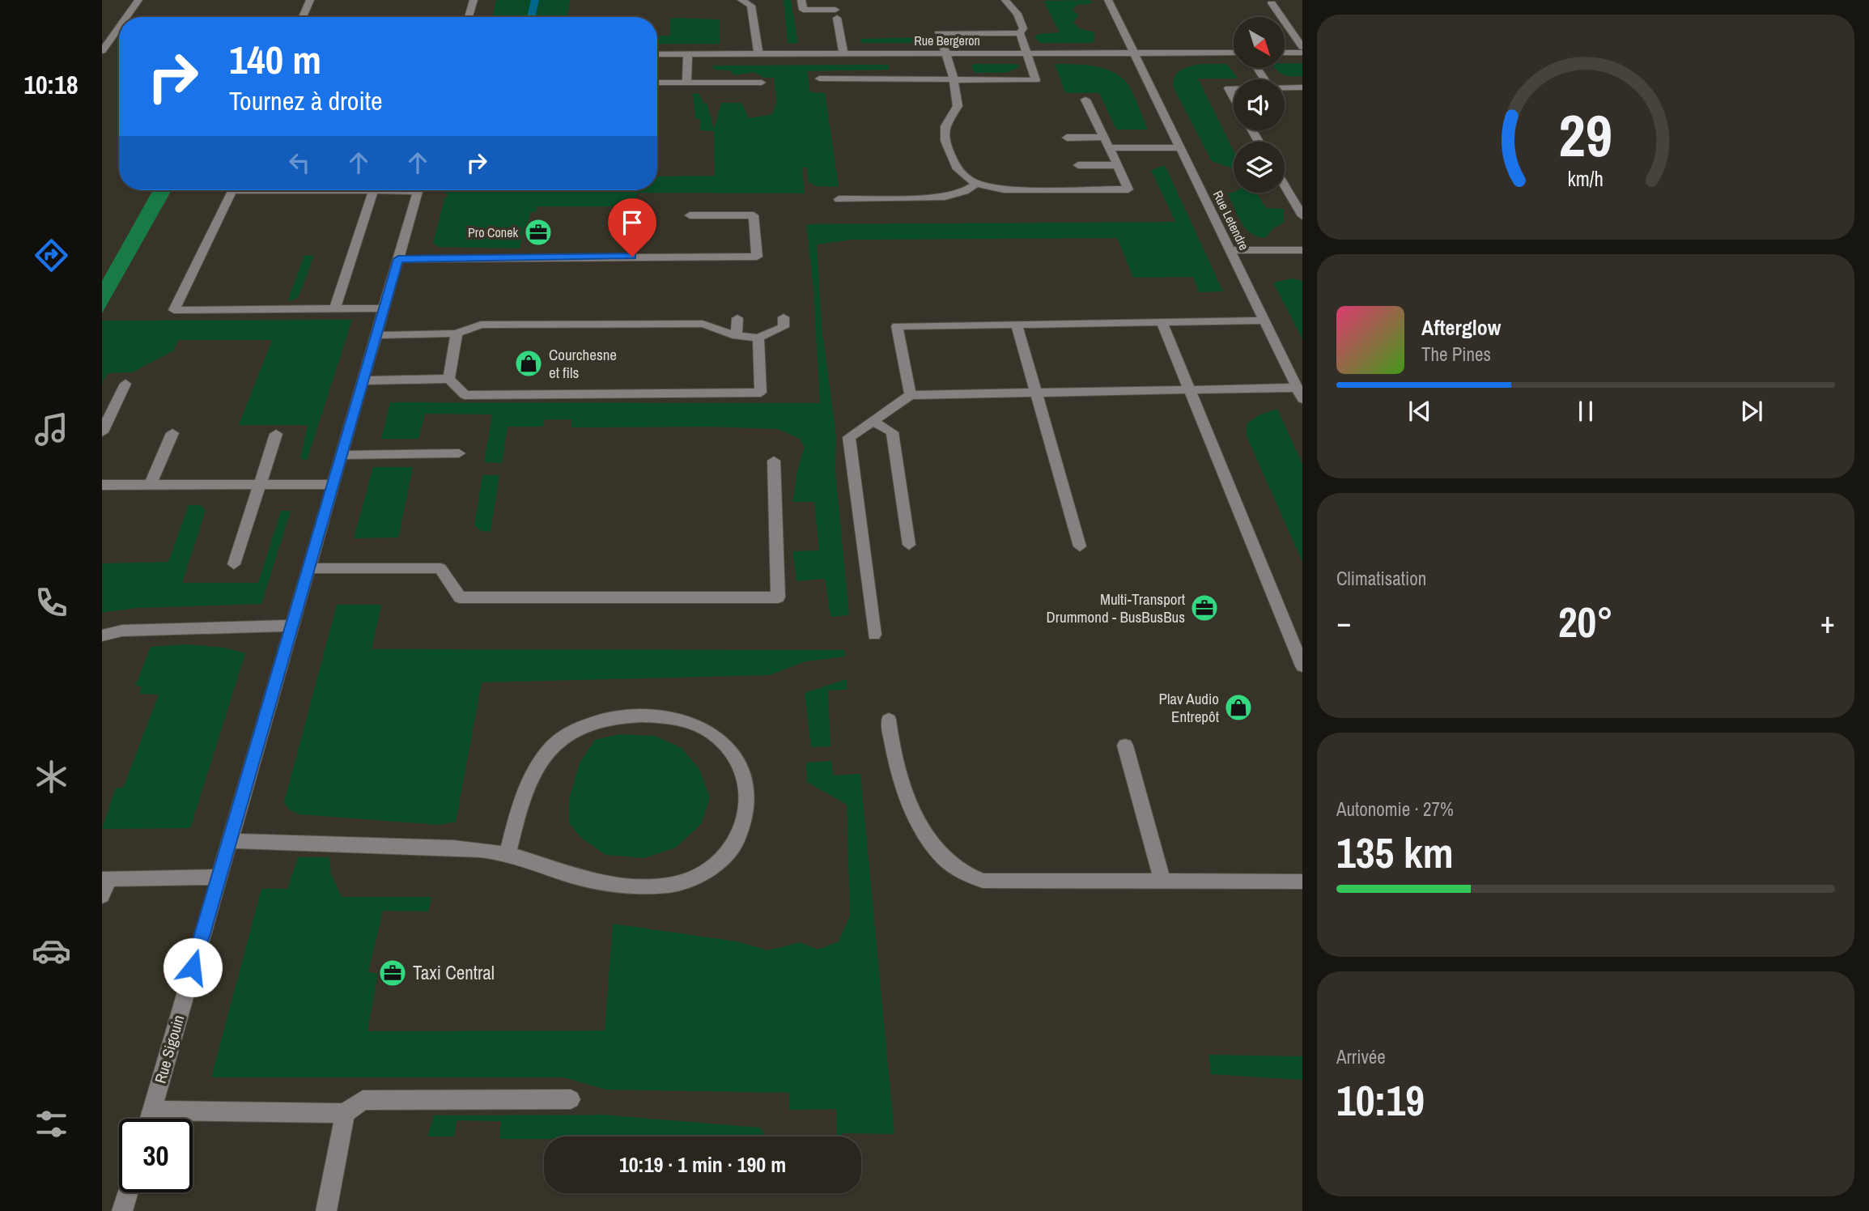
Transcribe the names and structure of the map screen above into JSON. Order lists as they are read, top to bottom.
{
  "streets": {
    "street": ["Rue Bergeron", "Rue Letendre", "Rue Sigouin"]
  },
  "crossings": [
    ["Rue Bergeron", "Rue Letendre"]
  ],
  "places": {
    "office": ["Pro Conek", "Multi-Transport Drummond - BusBusBus", "Taxi Central"],
    "shop": ["Courchesne et fils", "Plav Audio Entrepôt"]
  },
  "north": "bottom right",
  "page": {
    "tabs": "10:18",
    "turn": ["140 m", "Tournez à droite"],
    "song": ["Afterglow", "The Pines"],
    "tile": [
      "Climatisation",
      ["Autonomie · 27%", "135 km"],
      ["Arrivée", "10:19"]
    ],
    "heat": ["−", "20°", "+"],
    "limit": "30",
    "trip": "10:19 · 1 min · 190 m",
    "gauge": ["29", "km/h"]
  }
}
